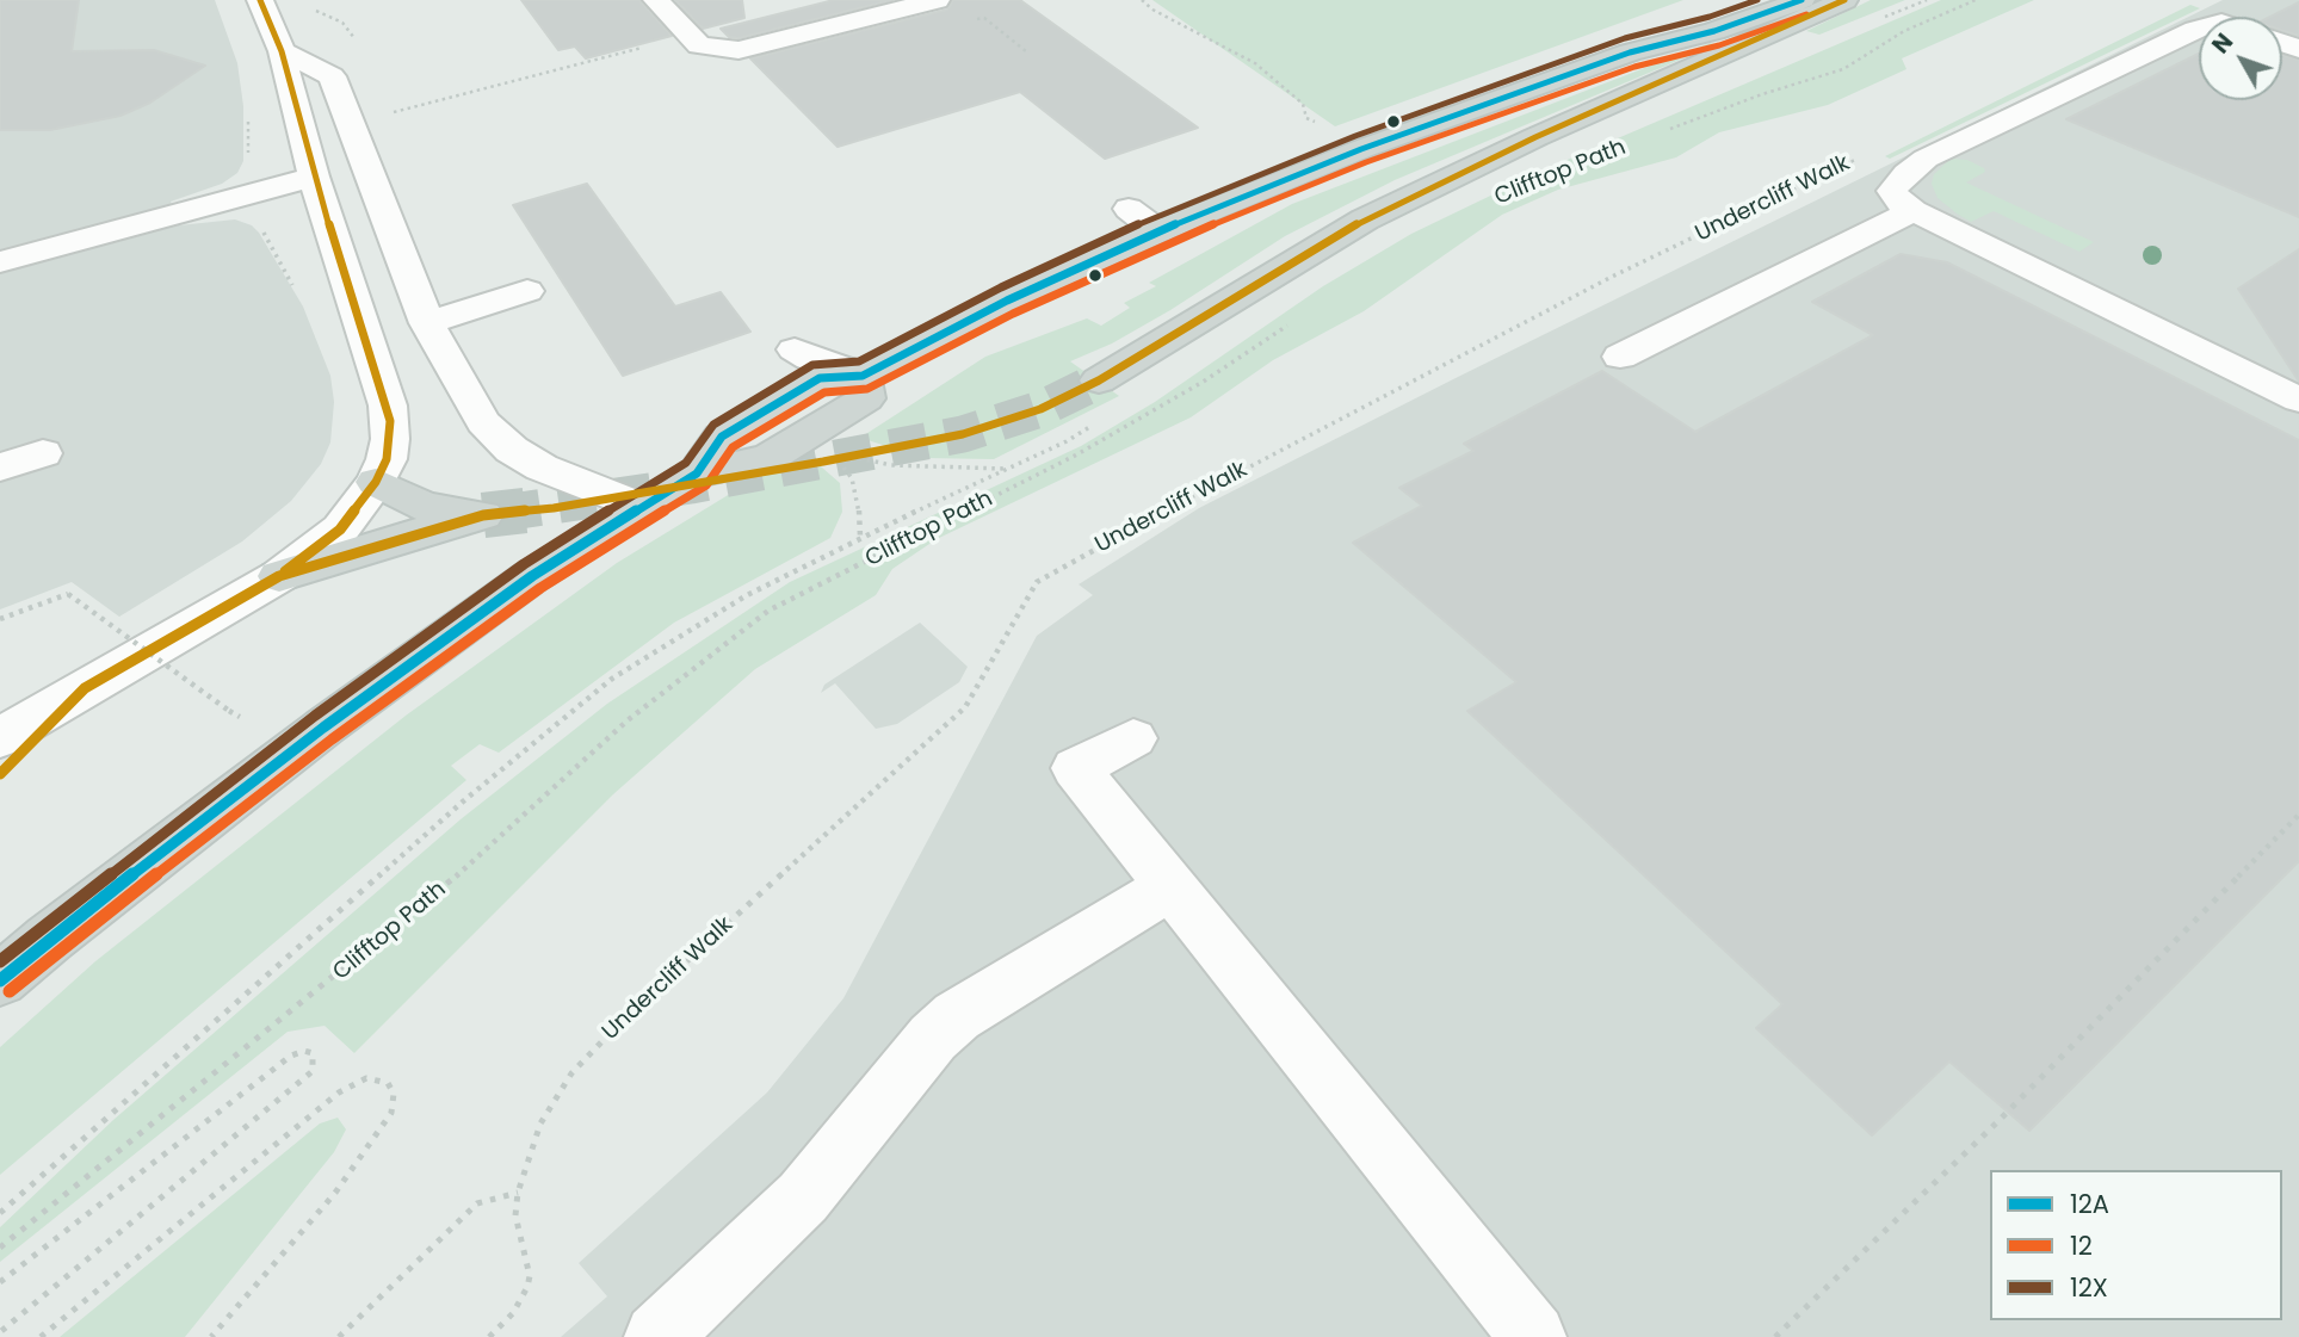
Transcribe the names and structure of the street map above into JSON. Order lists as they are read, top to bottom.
{
  "streets": {
    "path": ["Clifftop Path", "Undercliff Walk"]
  },
  "lines": ["transit line 12A", "transit line 12X", "transit line 12"],
  "legend": ["12A", "12", "12X"],
  "north": "top left"
}
